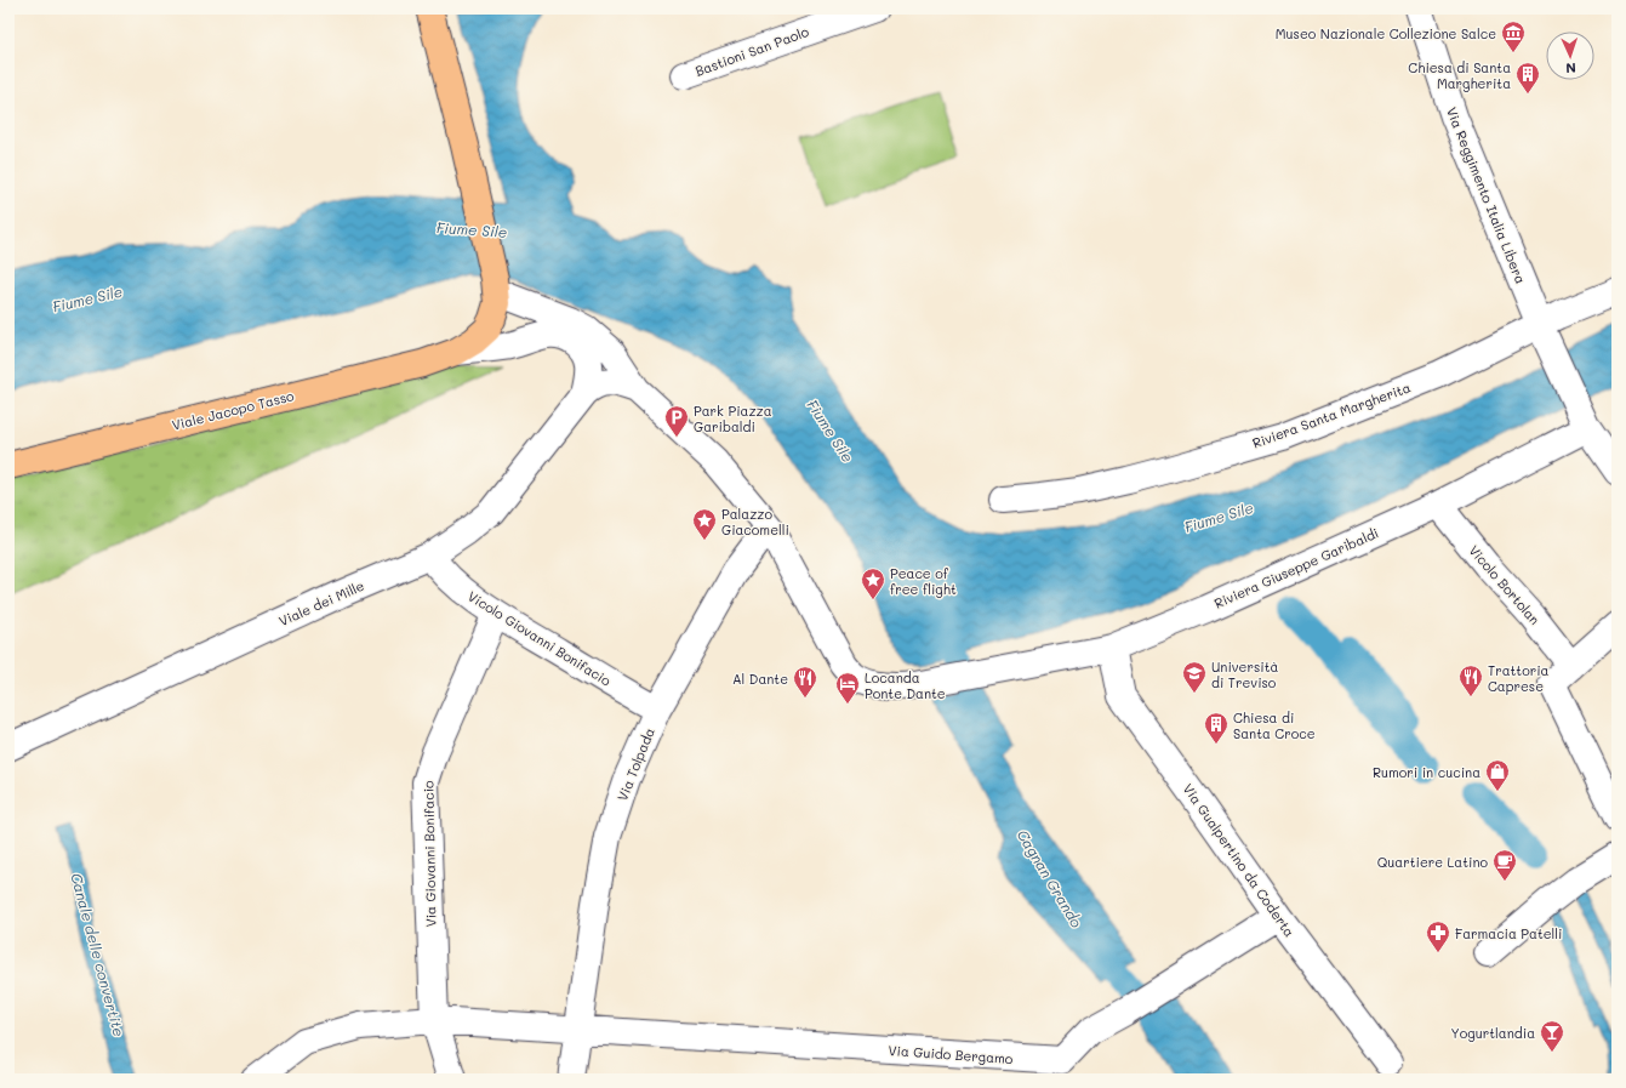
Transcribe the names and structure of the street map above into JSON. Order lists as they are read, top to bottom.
{
  "streets": {
    "main road": ["Viale Jacopo Tasso"],
    "street": [
      "Bastioni San Paolo",
      "Via Reggimento Italia Libera",
      "Riviera Santa Margherita",
      "Riviera Giuseppe Garibaldi",
      "Vicolo Bortolan",
      "Viale dei Mille",
      "Vicolo Giovanni Bonifacio",
      "Via Tolpada",
      "Via Giovanni Bonifacio",
      "Via Gualpertino da Coderta",
      "Via Guido Bergamo"
    ]
  },
  "crossings": [
    ["Via Reggimento Italia Libera", "Riviera Santa Margherita"],
    ["Via Reggimento Italia Libera", "Riviera Giuseppe Garibaldi"],
    ["Viale Jacopo Tasso", "Viale dei Mille"],
    ["Riviera Giuseppe Garibaldi", "Vicolo Bortolan"],
    ["Riviera Giuseppe Garibaldi", "Via Tolpada"],
    ["Riviera Giuseppe Garibaldi", "Via Gualpertino da Coderta"],
    ["Viale dei Mille", "Vicolo Giovanni Bonifacio"],
    ["Vicolo Giovanni Bonifacio", "Via Tolpada"],
    ["Vicolo Giovanni Bonifacio", "Via Giovanni Bonifacio"],
    ["Via Tolpada", "Via Guido Bergamo"],
    ["Via Giovanni Bonifacio", "Via Guido Bergamo"],
    ["Via Gualpertino da Coderta", "Via Guido Bergamo"]
  ],
  "water": ["Fiume Sile", "Cagnan Grando", "Canale delle convertite"],
  "places": {
    "museum": ["Museo Nazionale Collezione Salce"],
    "building": ["Chiesa di Santa Margherita", "Chiesa di Santa Croce"],
    "parking": ["Park Piazza Garibaldi"],
    "place": ["Palazzo Giacomelli", "Peace of free flight"],
    "school or university": ["Università di Treviso"],
    "restaurant": ["Trattoria Caprese", "Al Dante"],
    "hotel": ["Locanda Ponte Dante"],
    "shop": ["Rumori in cucina"],
    "cafe": ["Quartiere Latino"],
    "pharmacy": ["Farmacia Patelli"],
    "bar": ["Yogurtlandia"]
  },
  "north": "bottom"
}
